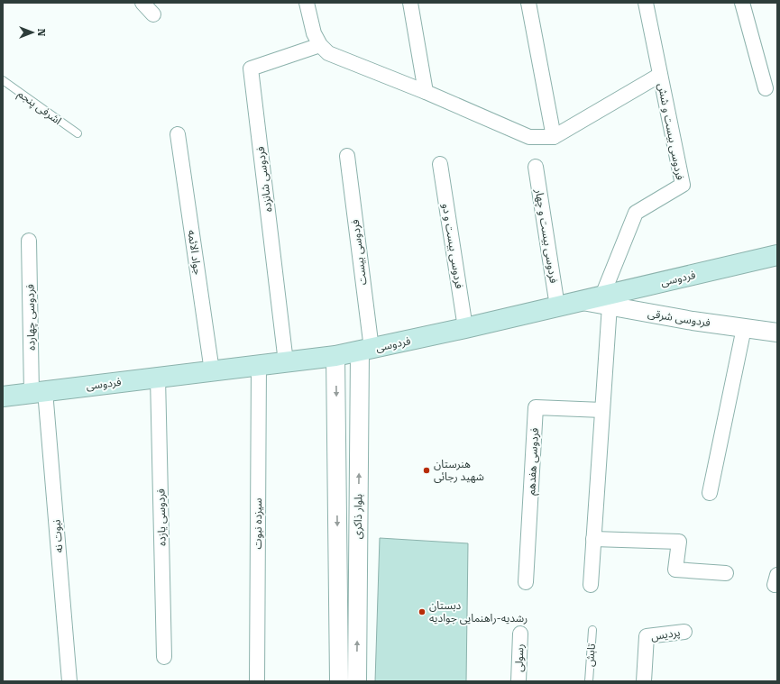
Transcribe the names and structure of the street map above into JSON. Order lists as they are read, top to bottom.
{
  "streets": {
    "main road": ["فردوسی"],
    "street": [
      "فردوسی بیست و شش",
      "فردوسی شانزده",
      "فردوسی بیست و چهار",
      "فردوسی بیست و دو",
      "جواد الائمه",
      "فردوسی بیست",
      "فردوسی چهارده",
      "فردوسی شرقی",
      "فردوسی هفدهم",
      "بلوار ذاکری",
      "فردوسی یازده",
      "سیزده نبوت",
      "نبوت نه",
      "پردیس",
      "رسولی"
    ],
    "lane": ["اشرفی پنجم", "تابش"]
  },
  "crossings": [
    ["فردوسی بیست و شش", "فردوسی"],
    ["فردوسی بیست و شش", "فردوسی شرقی"],
    ["فردوسی شانزده", "فردوسی"],
    ["فردوسی بیست و چهار", "فردوسی"],
    ["فردوسی بیست و دو", "فردوسی"],
    ["جواد الائمه", "فردوسی"],
    ["فردوسی بیست", "فردوسی"],
    ["فردوسی بیست", "بلوار ذاکری"],
    ["فردوسی", "فردوسی چهارده"],
    ["فردوسی", "فردوسی شرقی"],
    ["فردوسی", "بلوار ذاکری"],
    ["فردوسی", "فردوسی یازده"],
    ["فردوسی", "سیزده نبوت"],
    ["فردوسی", "نبوت نه"],
    ["فردوسی چهارده", "نبوت نه"]
  ],
  "places": ["هنرستان شهید رجائی", "دبستان رشدیه-راهنمایی جوادیه"],
  "north": "right"
}
